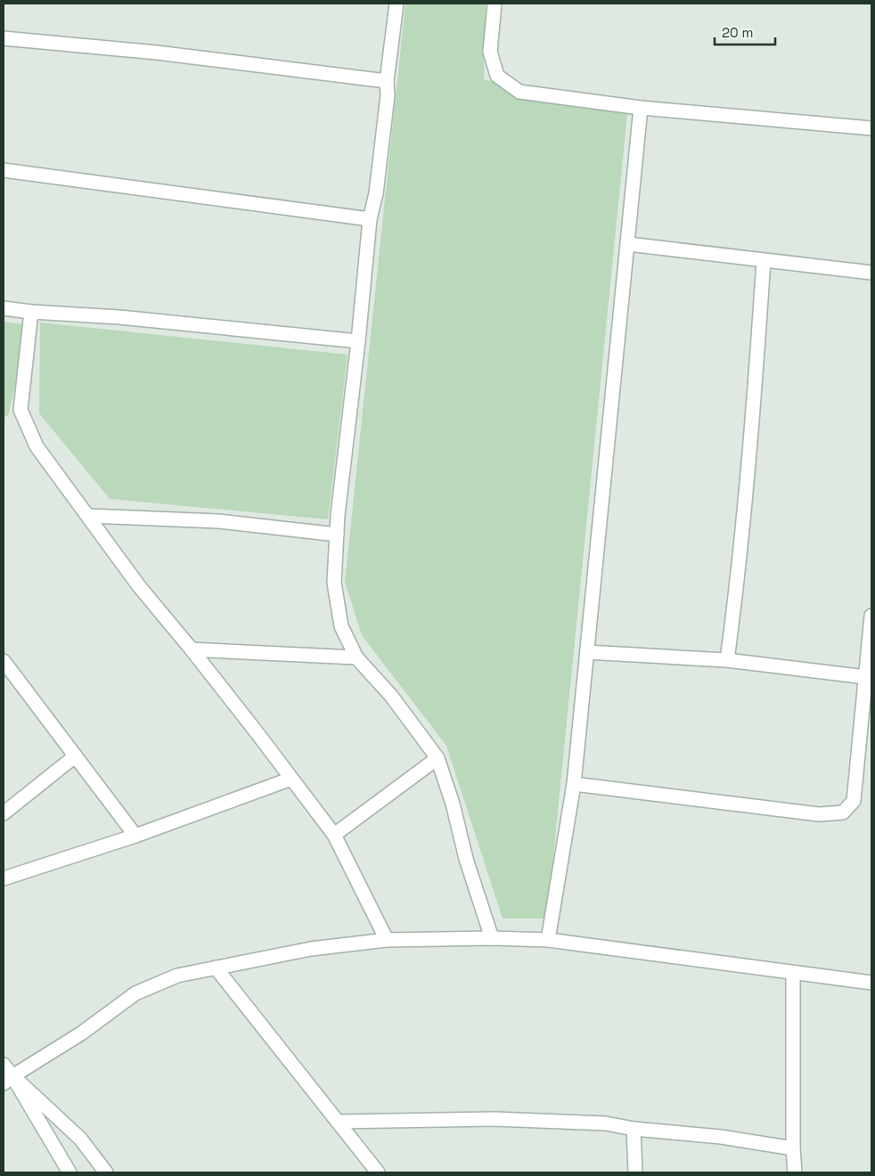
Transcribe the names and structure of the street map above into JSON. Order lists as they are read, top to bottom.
{
  "scale_bar": "20 m"
}
